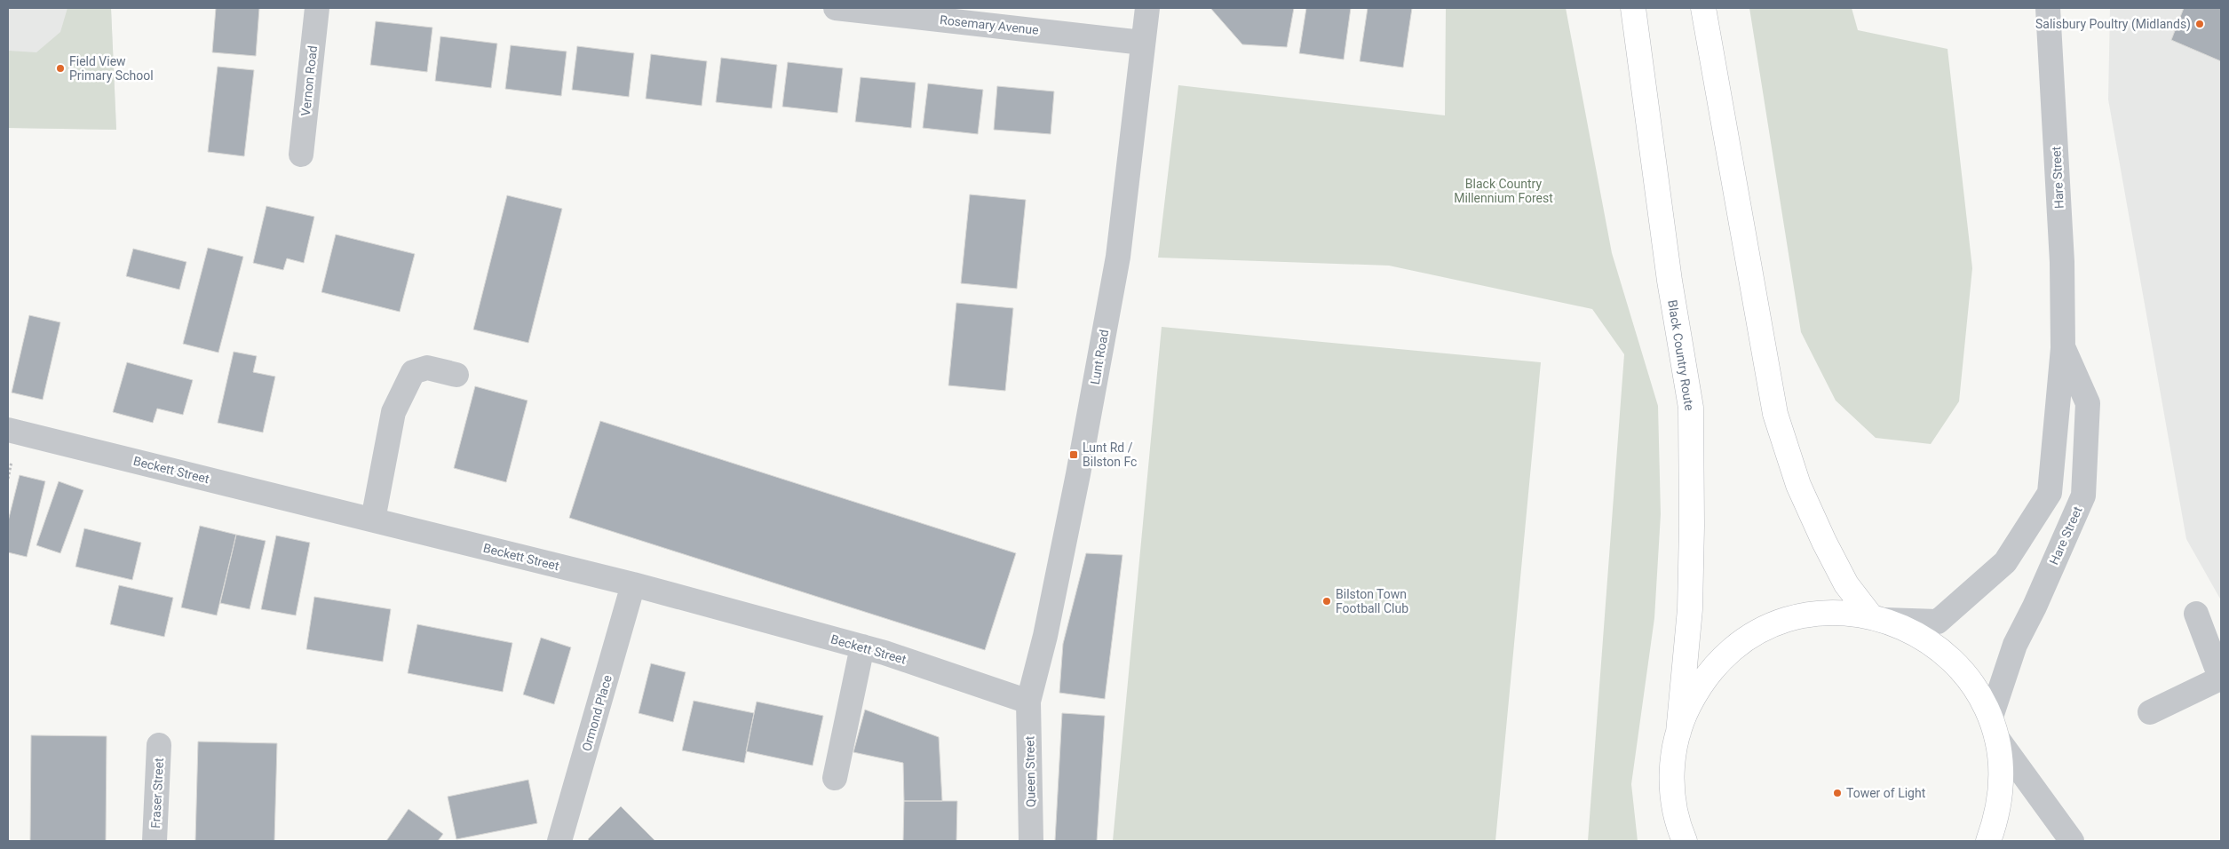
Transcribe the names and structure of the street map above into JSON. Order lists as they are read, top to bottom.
{
  "streets": {
    "highway": ["Black Country Route"],
    "street": [
      "Rosemary Avenue",
      "Vernon Road",
      "Hare Street",
      "Lunt Road",
      "Beckett Street",
      "Ormond Place",
      "Queen Street",
      "Fraser Street"
    ]
  },
  "crossings": [
    ["Rosemary Avenue", "Lunt Road"],
    ["Lunt Road", "Beckett Street"],
    ["Lunt Road", "Queen Street"],
    ["Beckett Street", "Ormond Place"],
    ["Beckett Street", "Queen Street"]
  ],
  "parks": ["Black Country Millennium Forest"],
  "places": {
    "other": [
      "Salisbury Poultry (Midlands)",
      "Field View Primary School",
      "Bilston Town Football Club",
      "Tower of Light"
    ],
    "transit": ["Lunt Rd / Bilston Fc"]
  }
}
